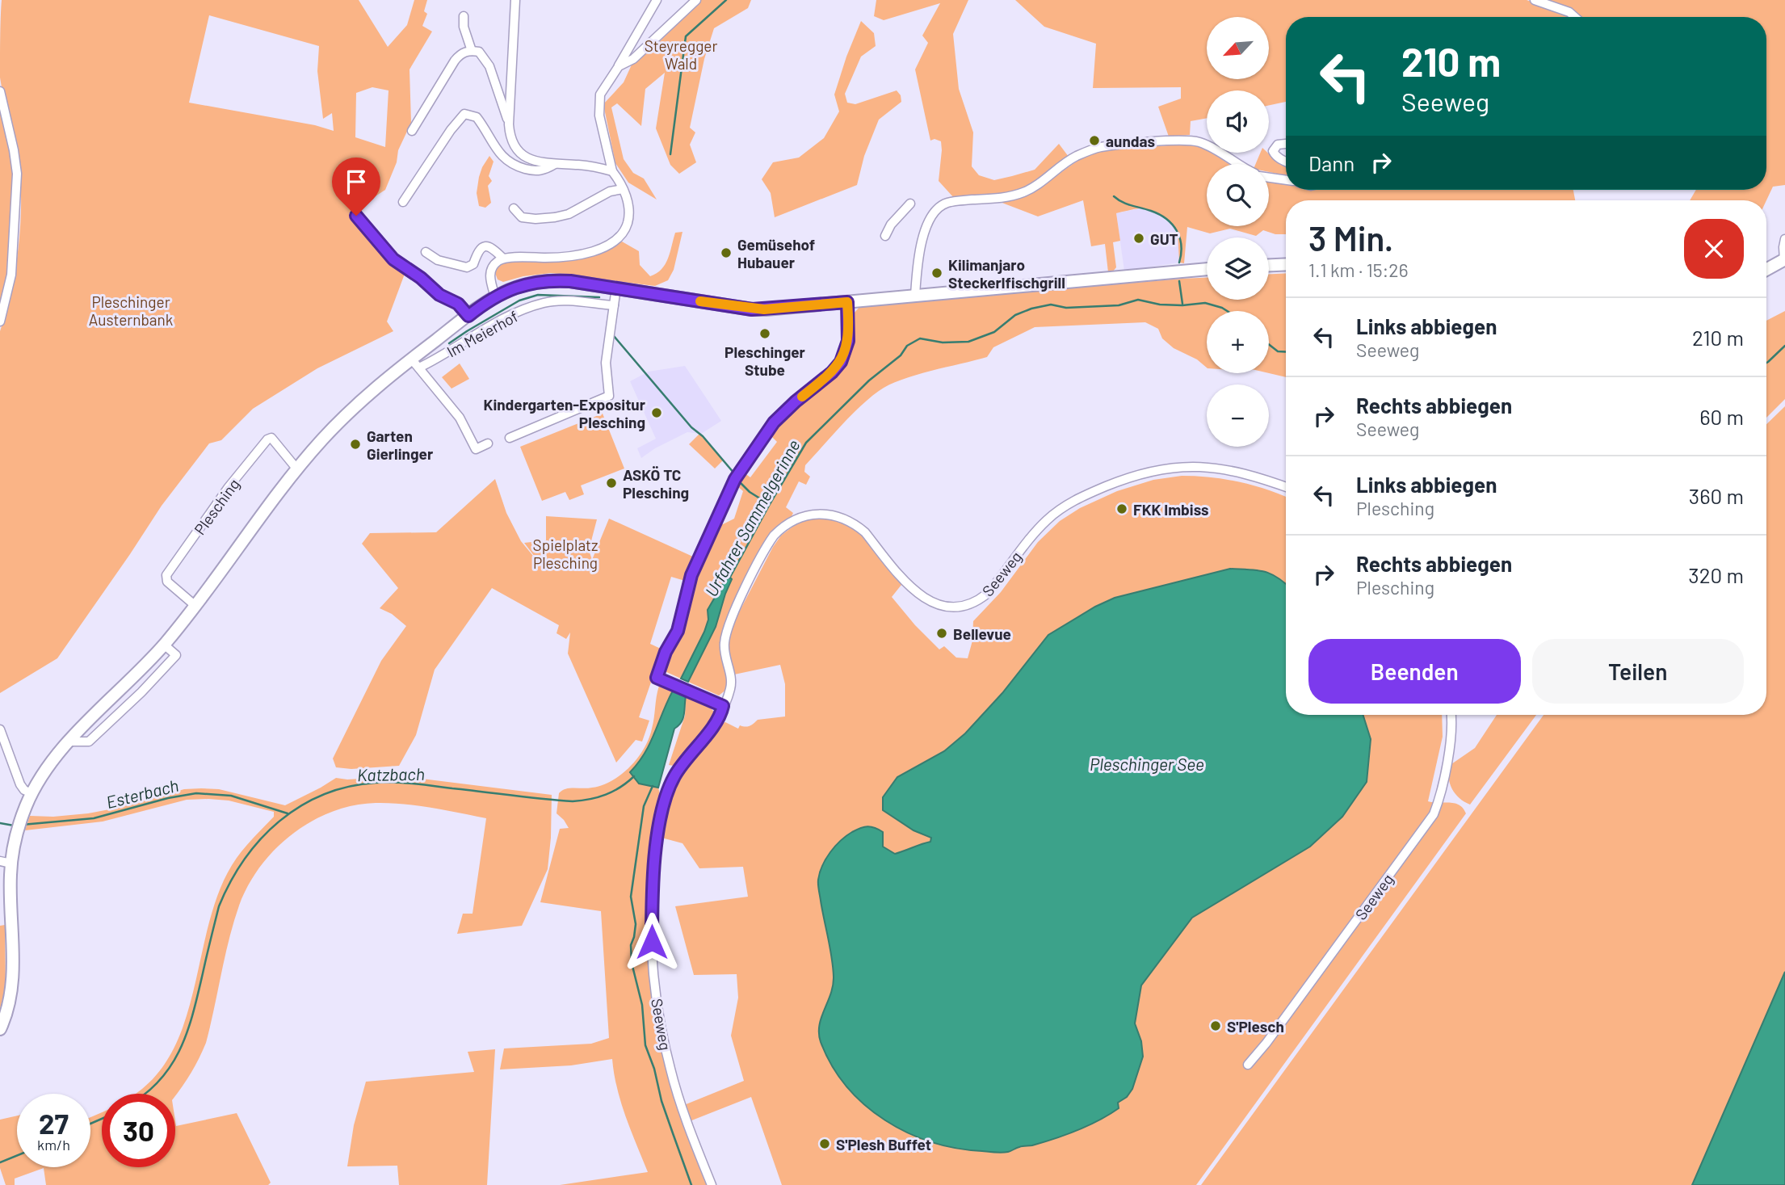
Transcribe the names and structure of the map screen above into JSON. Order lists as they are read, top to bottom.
{
  "streets": {
    "street": ["Im Meierhof", "Plesching", "Seeweg"]
  },
  "water": [
    "Urfahrer Sammelgerinne",
    "Pleschinger See",
    "Katzbach",
    "Esterbach"
  ],
  "parks": ["Steyregger Wald", "Pleschinger Austernbank", "Spielplatz Plesching"],
  "places": [
    "aundas",
    "GUT",
    "Gemüsehof Hubauer",
    "Kilimanjaro Steckerlfischgrill",
    "Pleschinger Stube",
    "Kindergarten-Expositur Plesching",
    "Garten Gierlinger",
    "ASKÖ TC Plesching",
    "FKK Imbiss",
    "Bellevue",
    "S'Plesch",
    "S'Plesh Buffet"
  ],
  "north": "bottom left",
  "page": {
    "map_buttons": ["+", "−"],
    "turn": ["210 m", "Seeweg"],
    "then": "Dann",
    "heading": ["3 Min.", "1.1 km · 15:26"],
    "list": [
      {
        "name": "Links abbiegen",
        "note": "Seeweg",
        "value": "210 m"
      },
      {
        "name": "Rechts abbiegen",
        "note": "Seeweg",
        "value": "60 m"
      },
      {
        "name": "Links abbiegen",
        "note": "Plesching",
        "value": "360 m"
      },
      {
        "name": "Rechts abbiegen",
        "note": "Plesching",
        "value": "320 m"
      }
    ],
    "buttons": ["Beenden", "Teilen"],
    "speed": "27 km/h",
    "limit": "30"
  }
}
